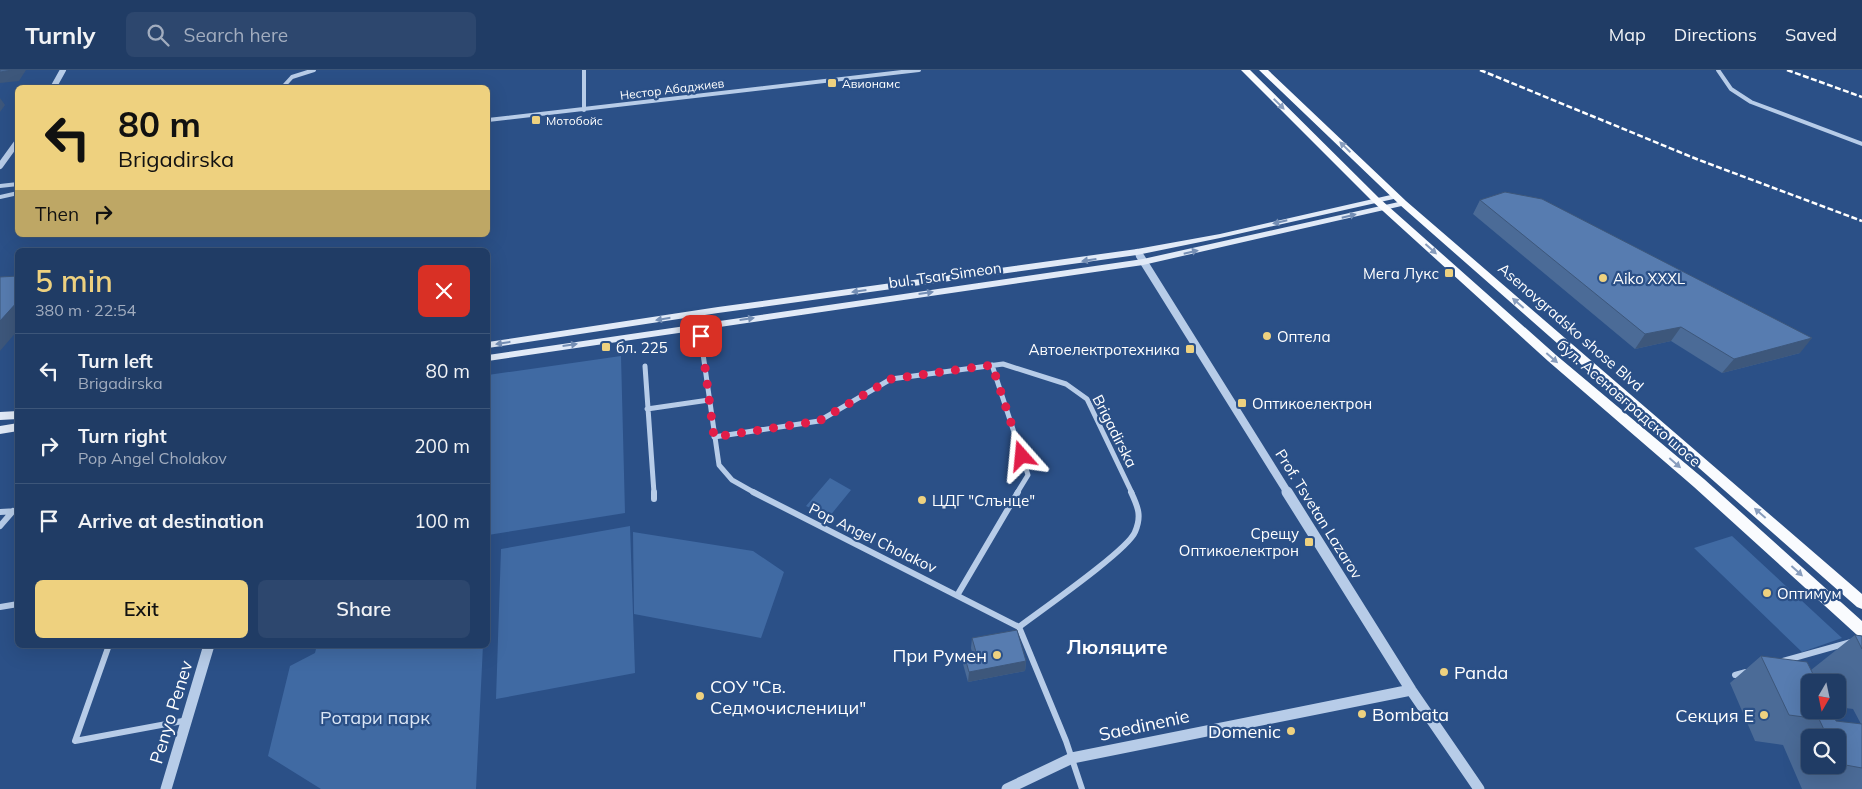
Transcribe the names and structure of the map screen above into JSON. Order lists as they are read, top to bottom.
{
  "streets": {
    "main road": ["bul. Tsar Simeon", "Asenovgradsko shose Blvd", "бул. Асеновградско шосе"],
    "street": [
      "Нестор Абаджиев",
      "Brigadirska",
      "Prof. Tsvetan Lazarov",
      "Pop Angel Cholakov",
      "Penyo Penev",
      "Saedinenie"
    ]
  },
  "crossings": [
    ["bul. Tsar Simeon", "Asenovgradsko shose Blvd"],
    ["bul. Tsar Simeon", "бул. Асеновградско шосе"],
    ["bul. Tsar Simeon", "Prof. Tsvetan Lazarov"],
    ["bul. Tsar Simeon", "Pop Angel Cholakov"],
    ["Brigadirska", "Pop Angel Cholakov"],
    ["Prof. Tsvetan Lazarov", "Saedinenie"]
  ],
  "one_way": ["Asenovgradsko shose Blvd", "бул. Асеновградско шосе"],
  "districts": ["Люляците"],
  "parks": ["Ротари парк"],
  "places": {
    "transit": [
      "Авионамс",
      "Мотобойс",
      "Мега Лукс",
      "бл. 225",
      "Автоелектротехника",
      "Оптикоелектрон",
      "Срещу Оптикоелектрон"
    ],
    "other": [
      "Aiko XXXL",
      "Оптела",
      "ЦДГ \"Слънце\"",
      "Оптимум",
      "При Румен",
      "Panda",
      "СОУ \"Св. Седмочисленици\"",
      "Bombata",
      "Секция E",
      "Domenic"
    ]
  },
  "north": "bottom",
  "page": {
    "header": "Turnly",
    "search": "Search here",
    "nav": ["Map", "Directions", "Saved"],
    "turn": ["80 m", "Brigadirska"],
    "then": "Then",
    "heading": ["5 min", "380 m · 22:54"],
    "list": [
      {
        "name": "Turn left",
        "note": "Brigadirska",
        "value": "80 m"
      },
      {
        "name": "Turn right",
        "note": "Pop Angel Cholakov",
        "value": "200 m"
      },
      {
        "name": "Arrive at destination",
        "value": "100 m"
      }
    ],
    "buttons": ["Exit", "Share"]
  }
}
